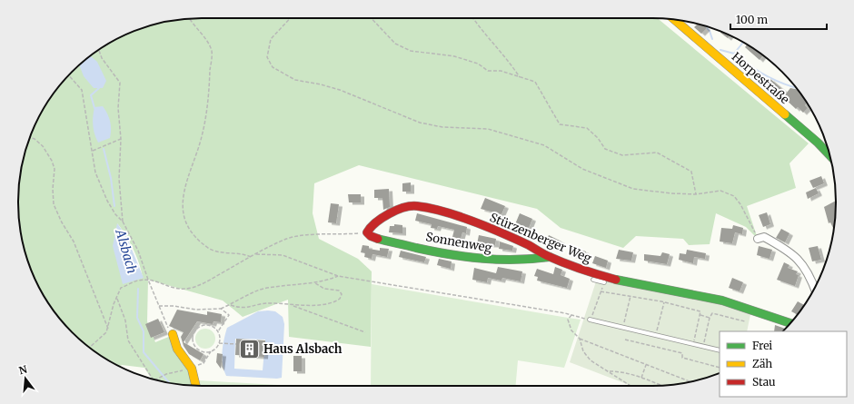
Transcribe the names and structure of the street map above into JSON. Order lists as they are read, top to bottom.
{
  "streets": {
    "street": ["Horpestraße", "Stürzenberger Weg", "Sonnenweg"]
  },
  "crossings": [
    ["Stürzenberger Weg", "Sonnenweg"]
  ],
  "water": ["Alsbach"],
  "places": {
    "building": ["Haus Alsbach"]
  },
  "legend": ["Frei", "Zäh", "Stau"],
  "scale_bar": "100 m",
  "north": "top"
}
